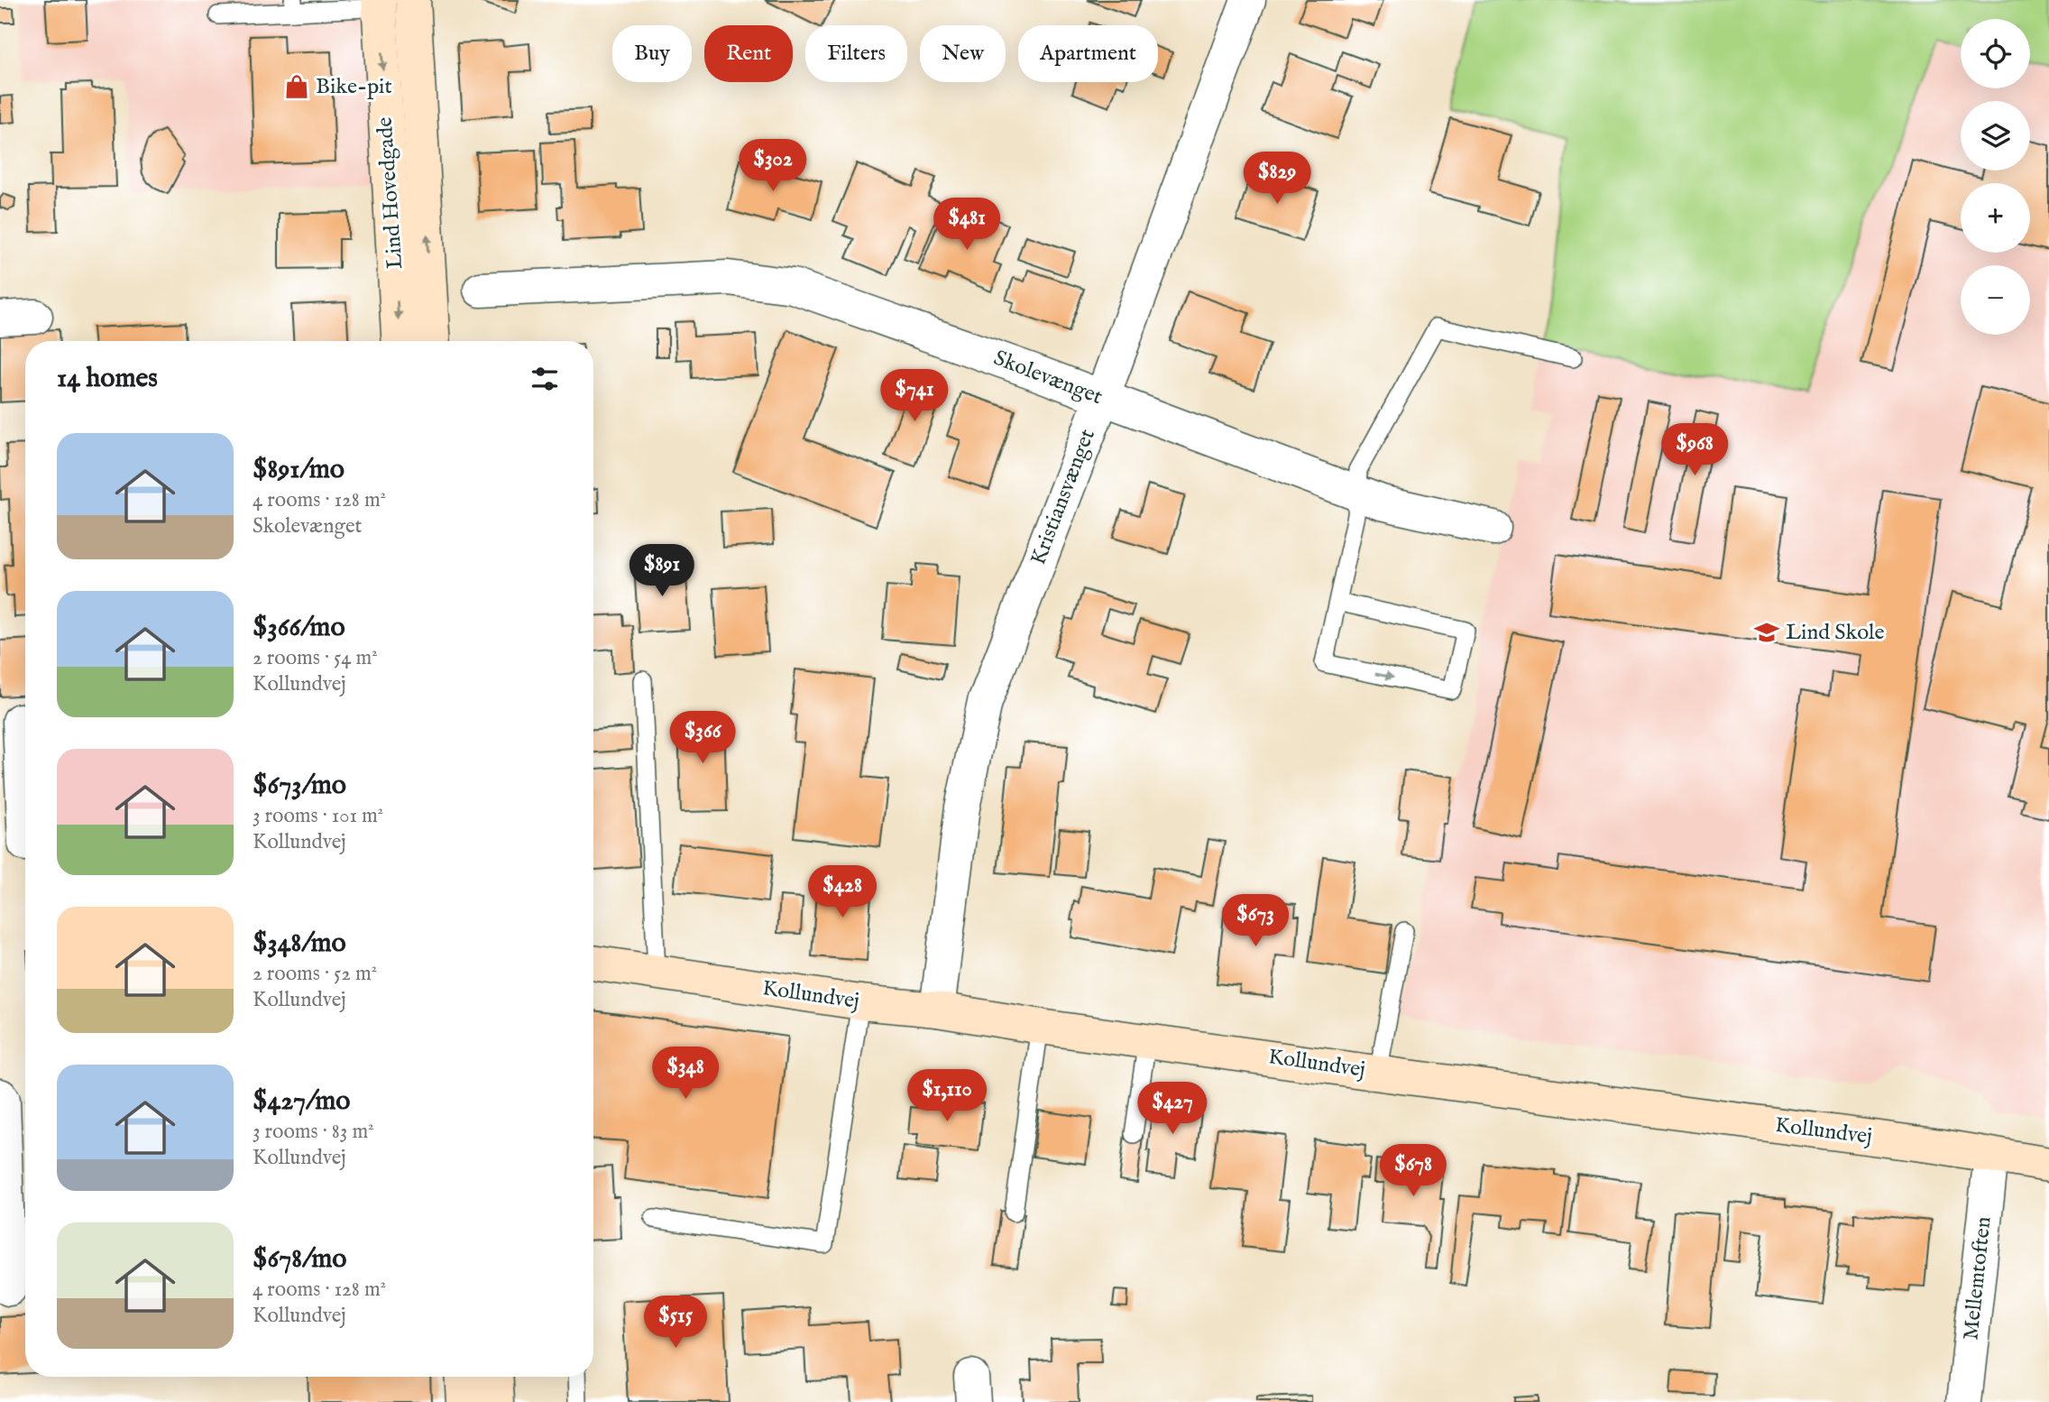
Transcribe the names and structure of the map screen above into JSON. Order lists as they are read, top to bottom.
{
  "streets": {
    "street": [
      "Lind Hovedgade",
      "Skolevænget",
      "Kristiansvænget",
      "Kollundvej",
      "Mellemtoften"
    ]
  },
  "crossings": [
    ["Skolevænget", "Kristiansvænget"],
    ["Kristiansvænget", "Kollundvej"],
    ["Kollundvej", "Mellemtoften"]
  ],
  "places": {
    "shop": ["Bike-pit"],
    "school or university": ["Lind Skole"]
  },
  "page": {
    "map_buttons": ["+", "−"],
    "chip": [
      "Buy",
      "Rent",
      "Filters",
      "New",
      "Apartment"
    ],
    "price": [
      "$302",
      "$829",
      "$481",
      "$741",
      "$968",
      "$891",
      "$366",
      "$428",
      "$673",
      "$348",
      "$1,110",
      "$427",
      "$678",
      "$515"
    ],
    "heading": "14 homes",
    "list": [
      {
        "name": "$891/mo",
        "note": "4 rooms · 128 m² · Skolevænget"
      },
      {
        "name": "$366/mo",
        "note": "2 rooms · 54 m² · Kollundvej"
      },
      {
        "name": "$673/mo",
        "note": "3 rooms · 101 m² · Kollundvej"
      },
      {
        "name": "$348/mo",
        "note": "2 rooms · 52 m² · Kollundvej"
      },
      {
        "name": "$427/mo",
        "note": "3 rooms · 83 m² · Kollundvej"
      },
      {
        "name": "$678/mo",
        "note": "4 rooms · 128 m² · Kollundvej"
      }
    ]
  }
}
